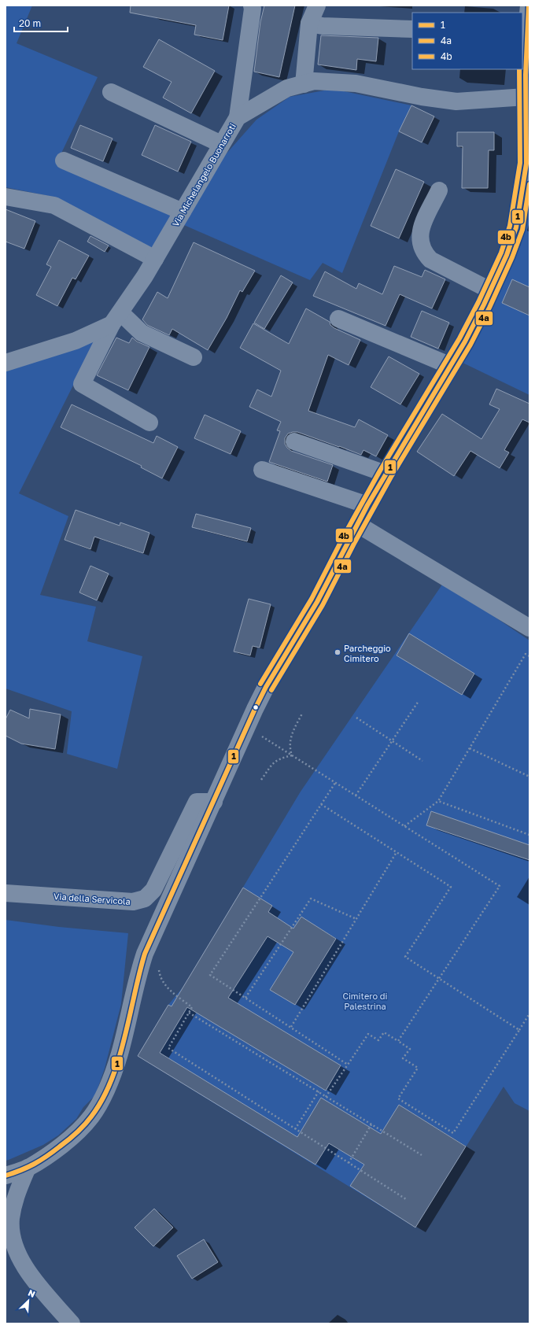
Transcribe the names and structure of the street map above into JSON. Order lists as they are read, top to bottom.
{
  "streets": {
    "street": ["Via Michelangelo Buonarroti", "Via della Servicola"]
  },
  "parks": ["Cimitero di Palestrina"],
  "places": ["Parcheggio Cimitero"],
  "lines": ["transit line 1", "transit line 4b", "transit line 4a"],
  "legend": ["1", "4a", "4b"],
  "scale_bar": "20 m",
  "north": "top right"
}
